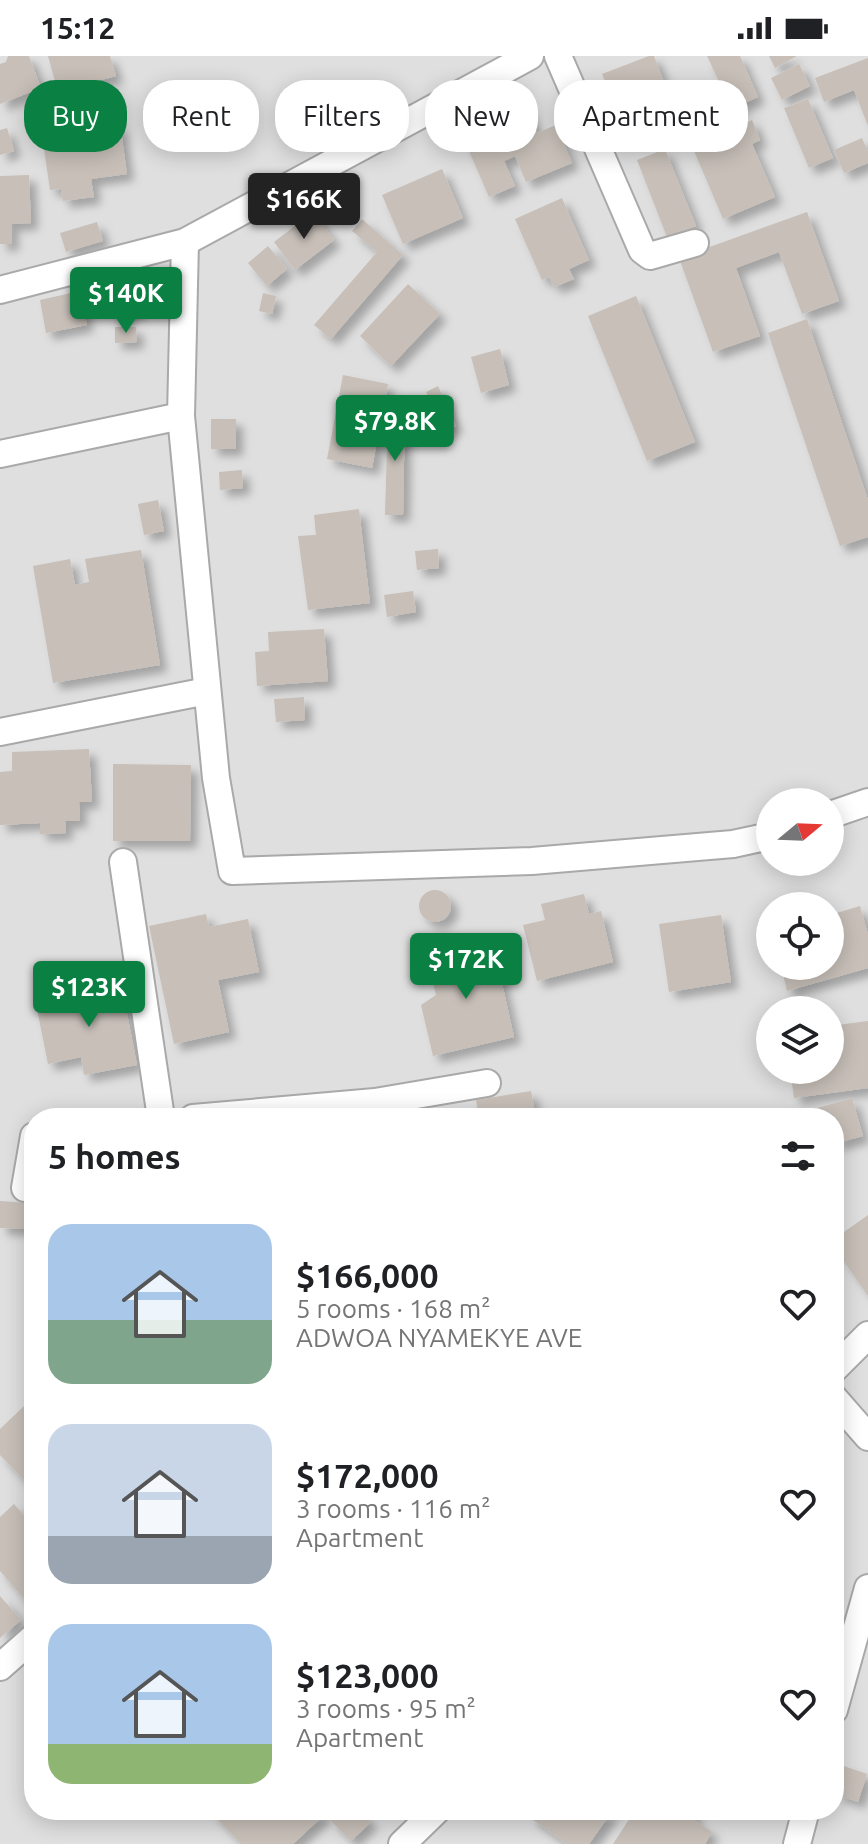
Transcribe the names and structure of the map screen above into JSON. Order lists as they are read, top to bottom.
{
  "north": "right",
  "page": {
    "status": "15:12",
    "chip": [
      "Buy",
      "Rent",
      "Filters",
      "New",
      "Apartment"
    ],
    "price": [
      "$166K",
      "$140K",
      "$79.8K",
      "$172K",
      "$123K"
    ],
    "heading": "5 homes",
    "list": [
      {
        "name": "$166,000",
        "note": "5 rooms · 168 m² · ADWOA NYAMEKYE AVE"
      },
      {
        "name": "$172,000",
        "note": "3 rooms · 116 m² · Apartment"
      },
      {
        "name": "$123,000",
        "note": "3 rooms · 95 m² · Apartment"
      }
    ]
  }
}
